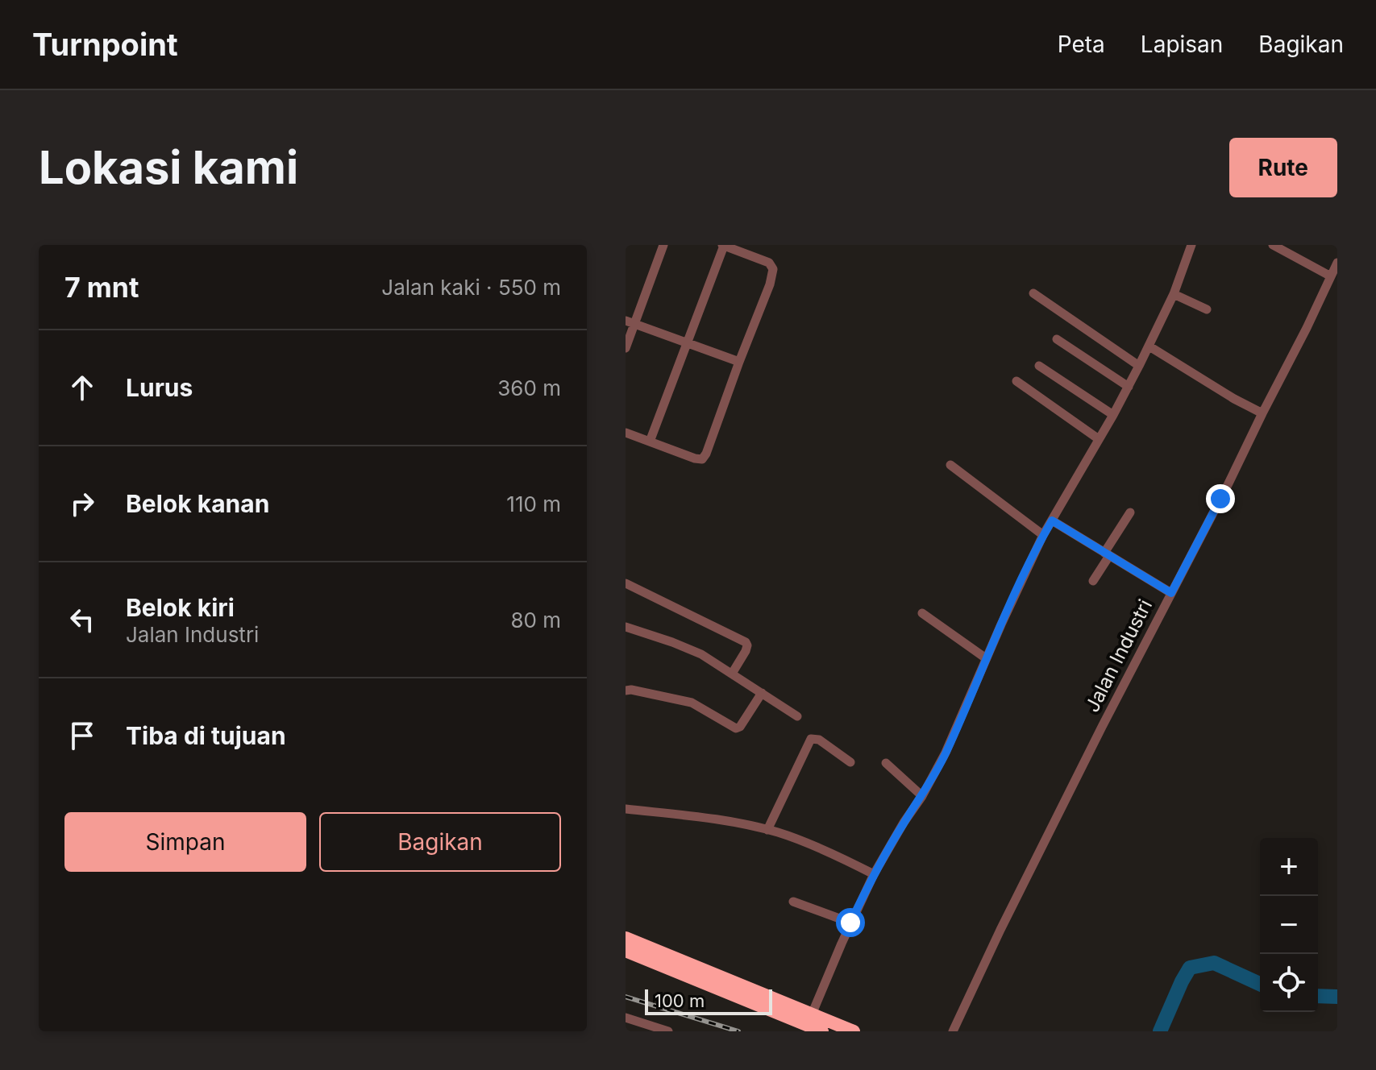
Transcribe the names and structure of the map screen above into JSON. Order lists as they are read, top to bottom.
{
  "streets": {
    "street": ["Jalan Industri"]
  },
  "scale_bar": "100 m",
  "page": {
    "header": "Turnpoint",
    "nav": ["Peta", "Lapisan", "Bagikan"],
    "buttons": [
      "Rute",
      ["Simpan", "Bagikan"]
    ],
    "title": "Lokasi kami",
    "heading": ["7 mnt", "Jalan kaki · 550 m"],
    "list": [
      ["Lurus", "360 m"],
      ["Belok kanan", "110 m"],
      ["Belok kiri", "Jalan Industri", "80 m"],
      "Tiba di tujuan"
    ],
    "map_buttons": ["+", "−"],
    "scale": "100 m"
  }
}
